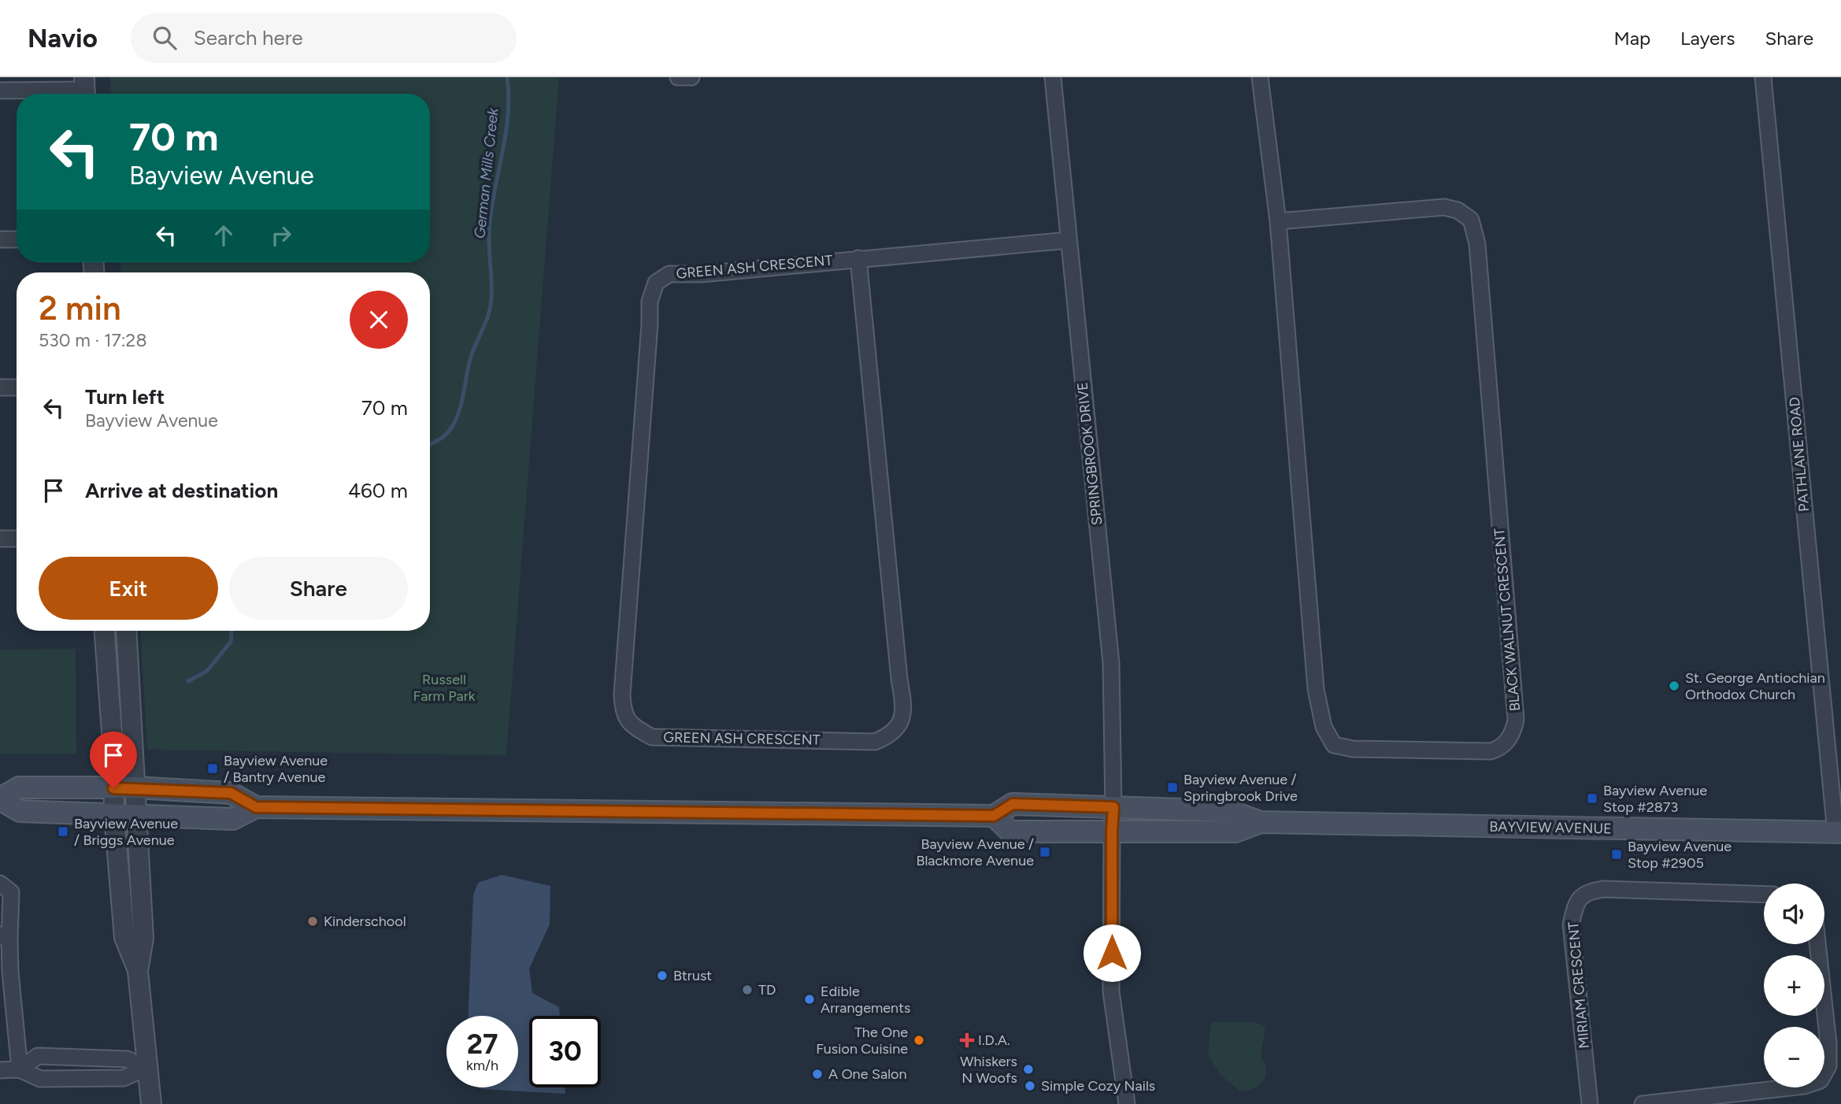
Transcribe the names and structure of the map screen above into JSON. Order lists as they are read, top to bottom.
{
  "streets": {
    "main road": ["BAYVIEW AVENUE"],
    "street": [
      "GREEN ASH CRESCENT",
      "SPRINGBROOK DRIVE",
      "PATHLANE ROAD",
      "BLACK WALNUT CRESCENT",
      "MIRIAM CRESCENT"
    ]
  },
  "crossings": [
    ["GREEN ASH CRESCENT", "SPRINGBROOK DRIVE"],
    ["SPRINGBROOK DRIVE", "BAYVIEW AVENUE"],
    ["PATHLANE ROAD", "BAYVIEW AVENUE"]
  ],
  "water": ["German Mills Creek"],
  "parks": ["Russell Farm Park"],
  "places": {
    "other": [
      "St. George Antiochian Orthodox Church",
      "Kinderschool",
      "Btrust",
      "TD",
      "Edible Arrangements",
      "The One Fusion Cuisine",
      "Whiskers N Woofs",
      "A One Salon",
      "Simple Cozy Nails"
    ],
    "transit": [
      "Bayview Avenue / Bantry Avenue",
      "Bayview Avenue / Springbrook Drive",
      "Bayview Avenue Stop #2873",
      "Bayview Avenue / Briggs Avenue",
      "Bayview Avenue / Blackmore Avenue",
      "Bayview Avenue Stop #2905"
    ],
    "health": ["I.D.A."]
  },
  "page": {
    "header": "Navio",
    "search": "Search here",
    "nav": ["Map", "Layers", "Share"],
    "turn": ["70 m", "Bayview Avenue"],
    "heading": ["2 min", "530 m · 17:28"],
    "list": [
      {
        "name": "Turn left",
        "note": "Bayview Avenue",
        "value": "70 m"
      },
      {
        "name": "Arrive at destination",
        "value": "460 m"
      }
    ],
    "buttons": ["Exit", "Share"],
    "map_buttons": ["+", "−"],
    "speed": "27 km/h",
    "limit": "30"
  }
}
